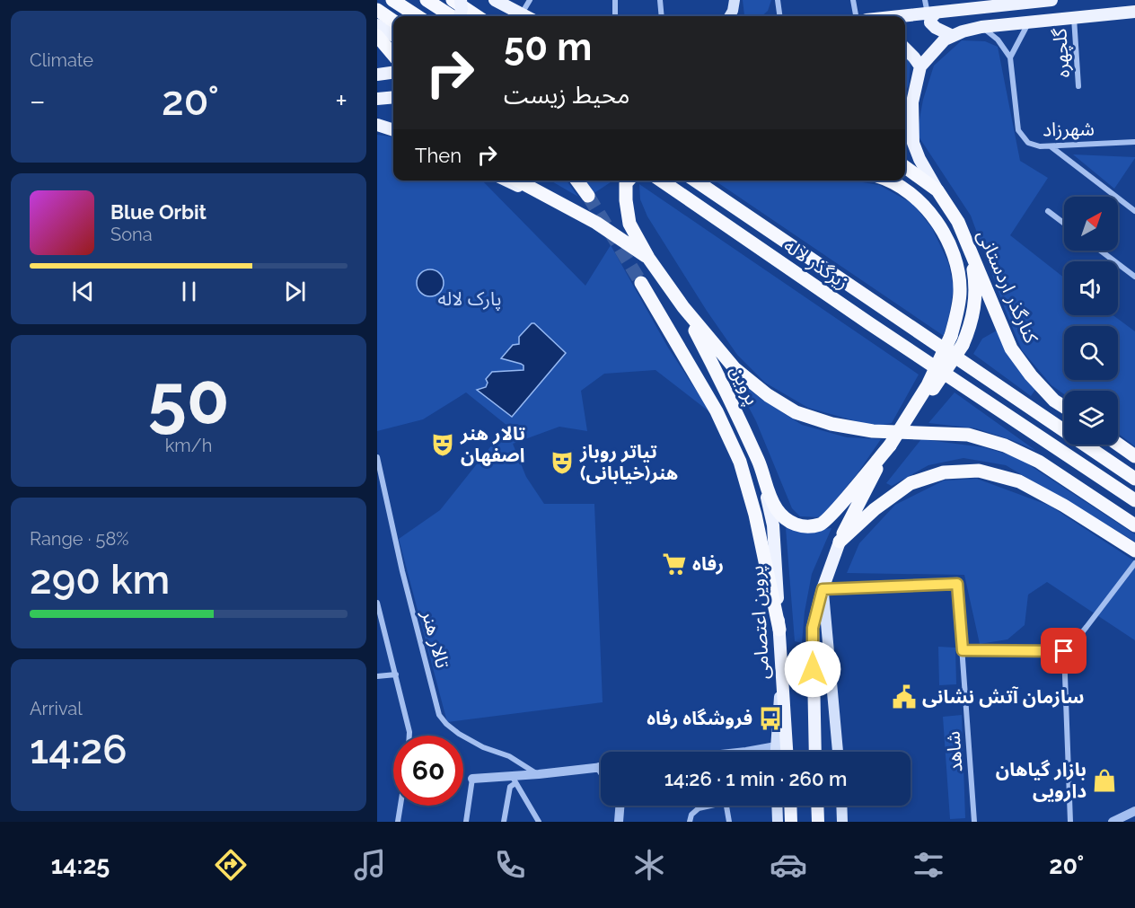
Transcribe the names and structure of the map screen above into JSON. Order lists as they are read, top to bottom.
{
  "streets": {
    "highway": ["زیرگذر لاله", "کنارگذر اردستانی", "پروین"],
    "main road": ["پروین اعتصامی"],
    "street": [
      "گلچهره",
      "شهرزاد",
      "تالار هنر",
      "شاهد"
    ]
  },
  "crossings": [
    ["پروین", "پروین اعتصامی"]
  ],
  "parks": ["پارک لاله"],
  "places": {
    "theatre": ["تالار هنر اصفهان", "تیاتر روباز هنر(خیابانی)"],
    "supermarket": ["رفاه"],
    "public building": ["سازمان آتش نشانی"],
    "bus stop": ["فروشگاه رفاه"],
    "shop": ["بازار گیاهان دارویی"]
  },
  "north": "top right",
  "page": {
    "tile": [
      "Climate",
      ["50", "km/h"],
      ["Range · 58%", "290 km"],
      ["Arrival", "14:26"]
    ],
    "turn": ["50 m", "محیط زیست"],
    "heat": ["−", "20°", "+"],
    "then": "Then",
    "song": ["Blue Orbit", "Sona"],
    "limit": "60",
    "trip": "14:26 · 1 min · 260 m",
    "tabs": ["14:25", "20°"]
  }
}
